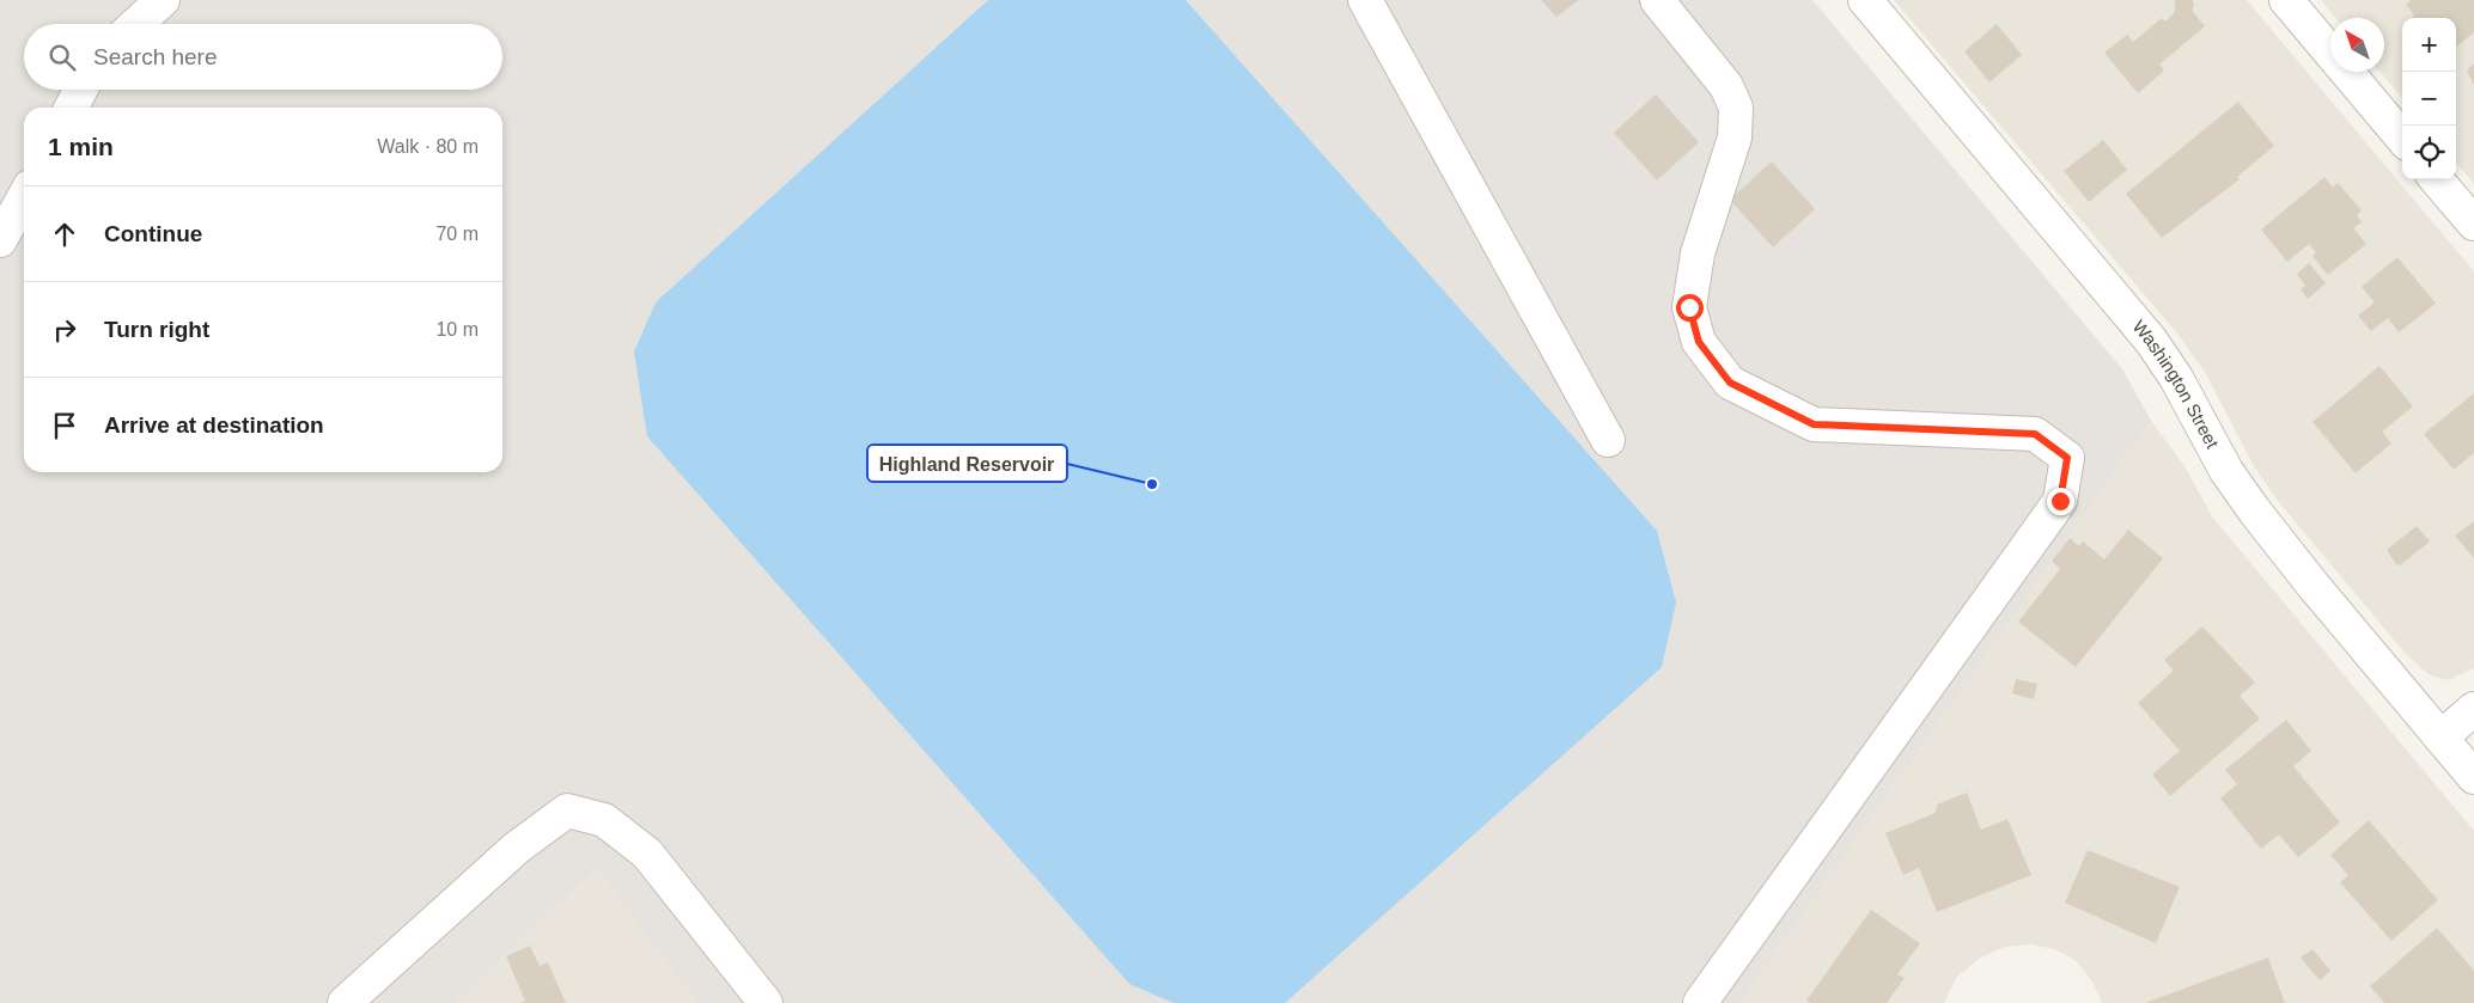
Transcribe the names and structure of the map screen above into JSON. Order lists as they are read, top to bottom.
{
  "streets": {
    "street": ["Washington Street"]
  },
  "places": ["Highland Reservoir"],
  "north": "top left",
  "page": {
    "map_buttons": ["+", "−"],
    "search": "Search here",
    "heading": ["1 min", "Walk · 80 m"],
    "list": [
      ["Continue", "70 m"],
      ["Turn right", "10 m"],
      "Arrive at destination"
    ]
  }
}
